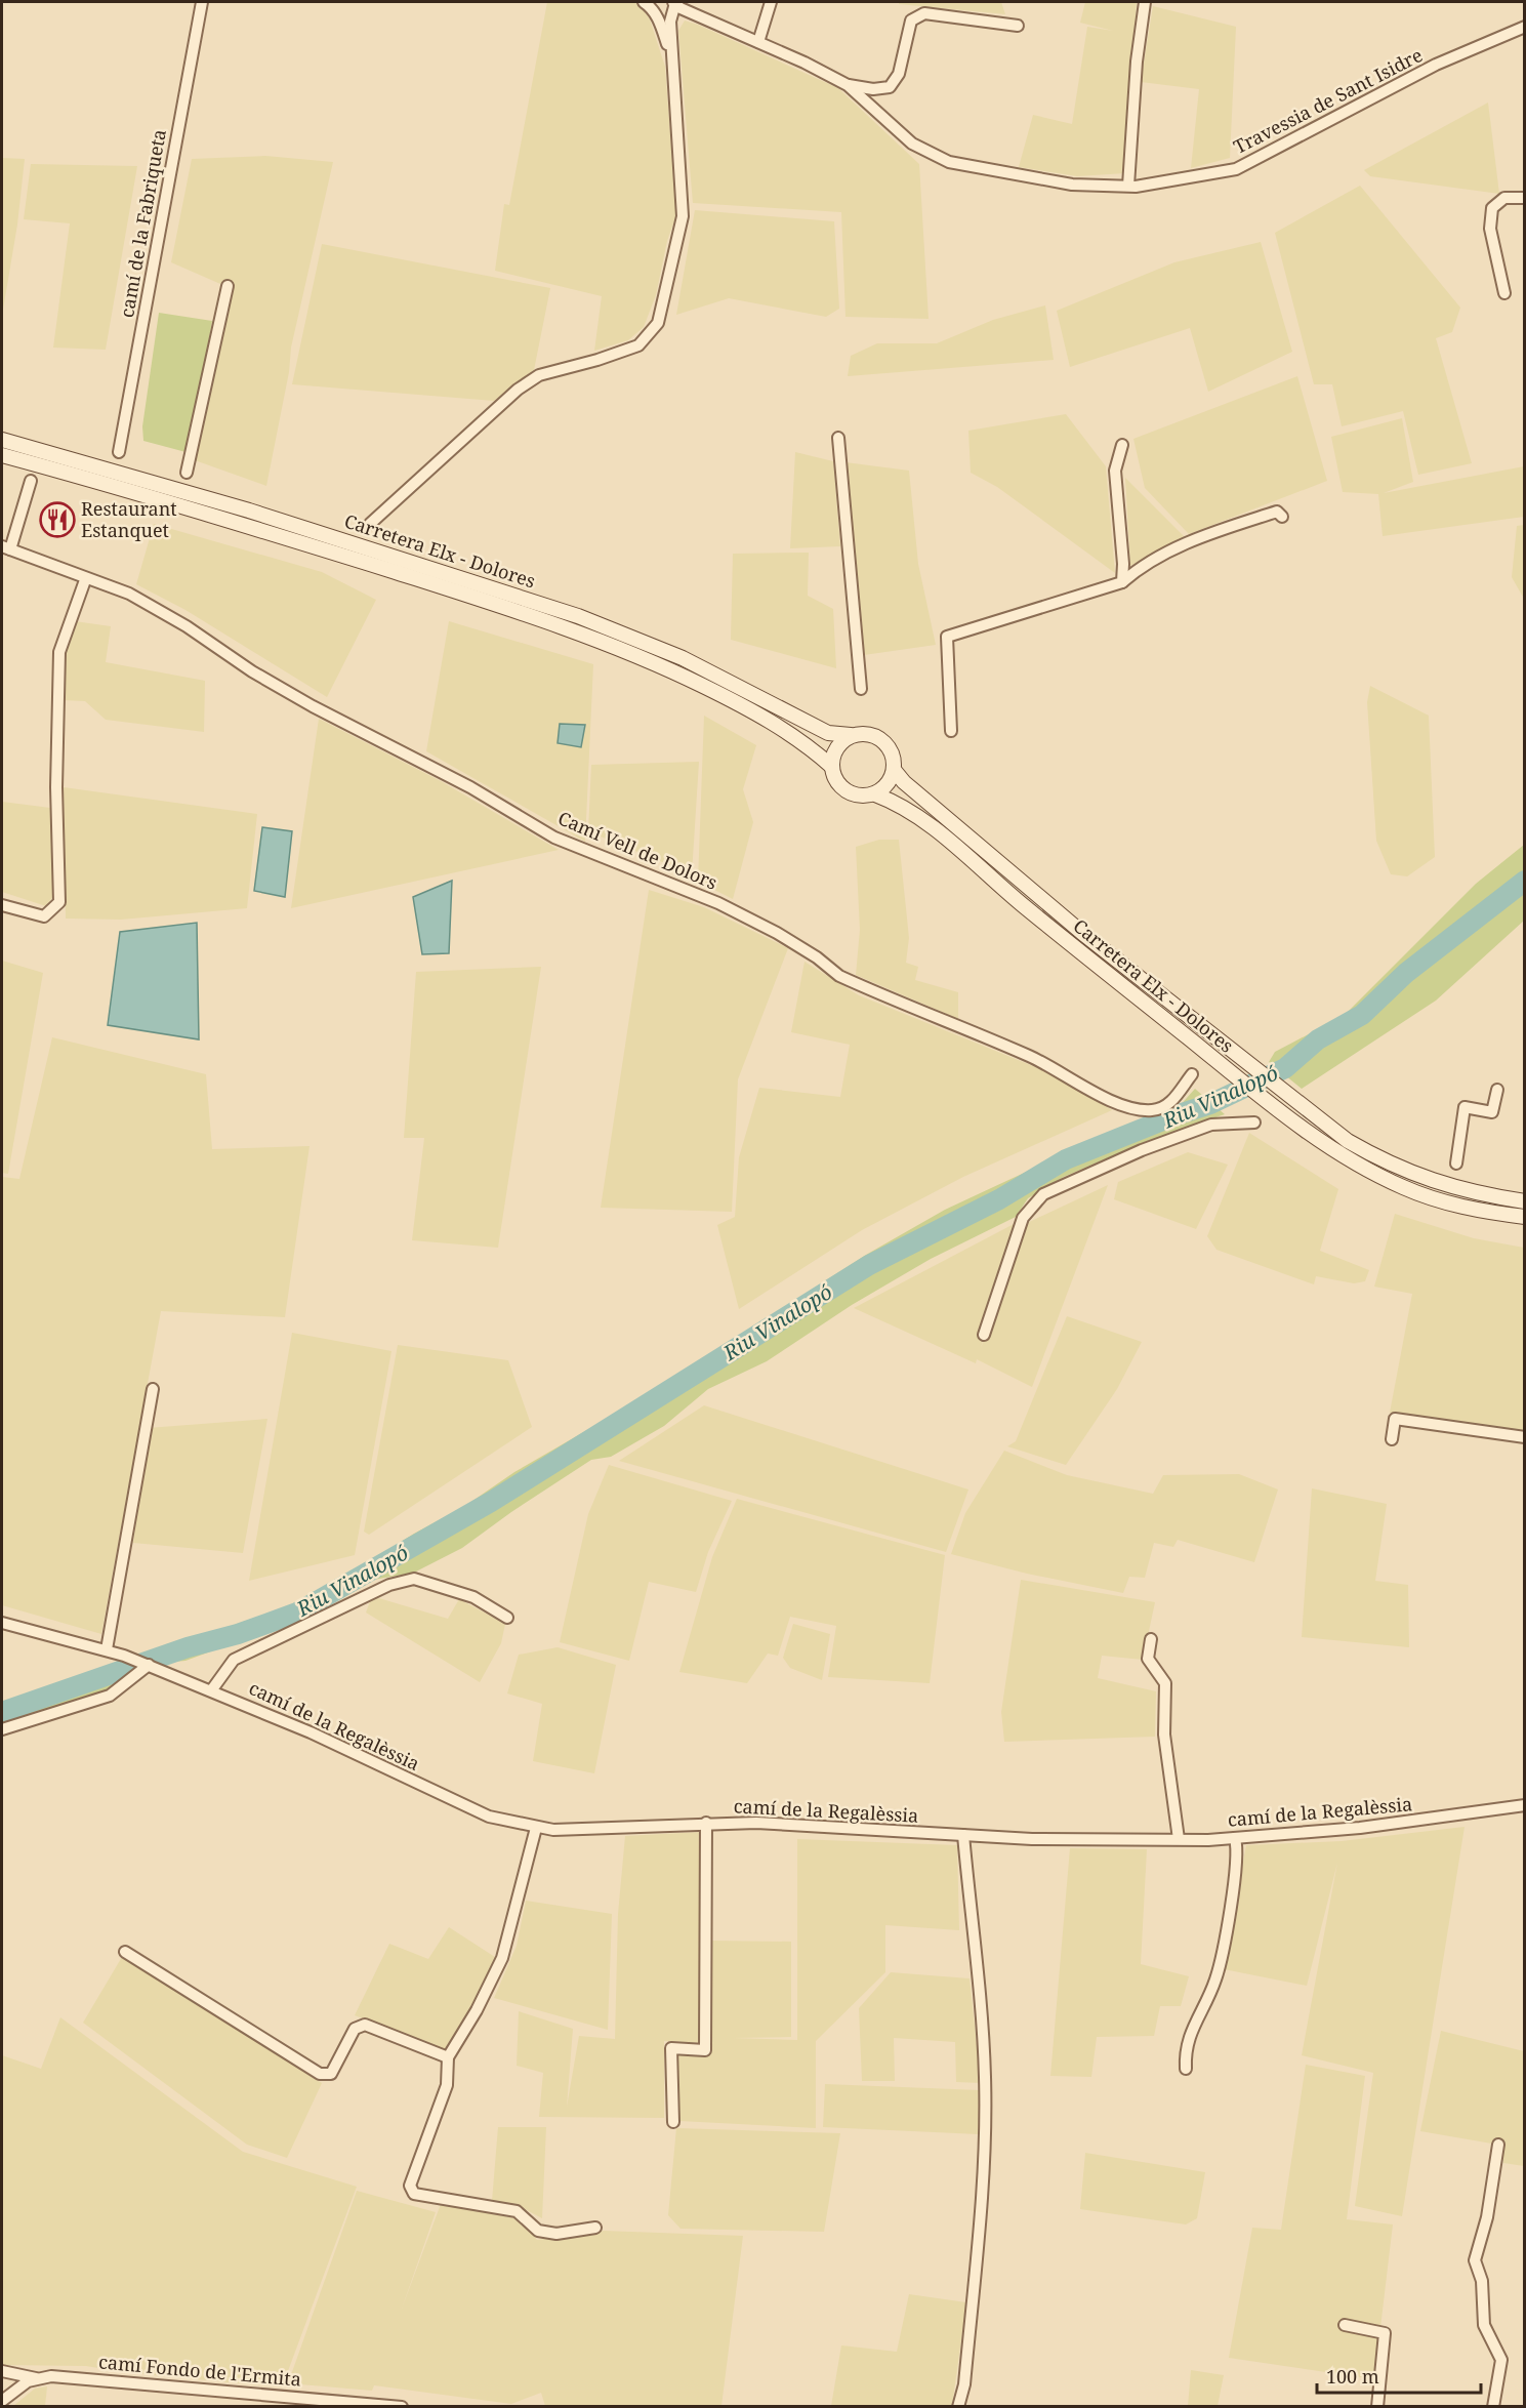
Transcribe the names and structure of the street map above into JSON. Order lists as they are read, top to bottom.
{
  "streets": {
    "main road": ["Carretera Elx - Dolores"],
    "street": [
      "Travessia de Sant Isidre",
      "camí de la Fabriqueta",
      "Camí Vell de Dolors",
      "camí de la Regalèssia",
      "camí Fondo de l'Ermita"
    ]
  },
  "water": ["Riu Vinalopó"],
  "places": {
    "restaurant": ["Restaurant Estanquet"]
  },
  "scale_bar": "100 m"
}
